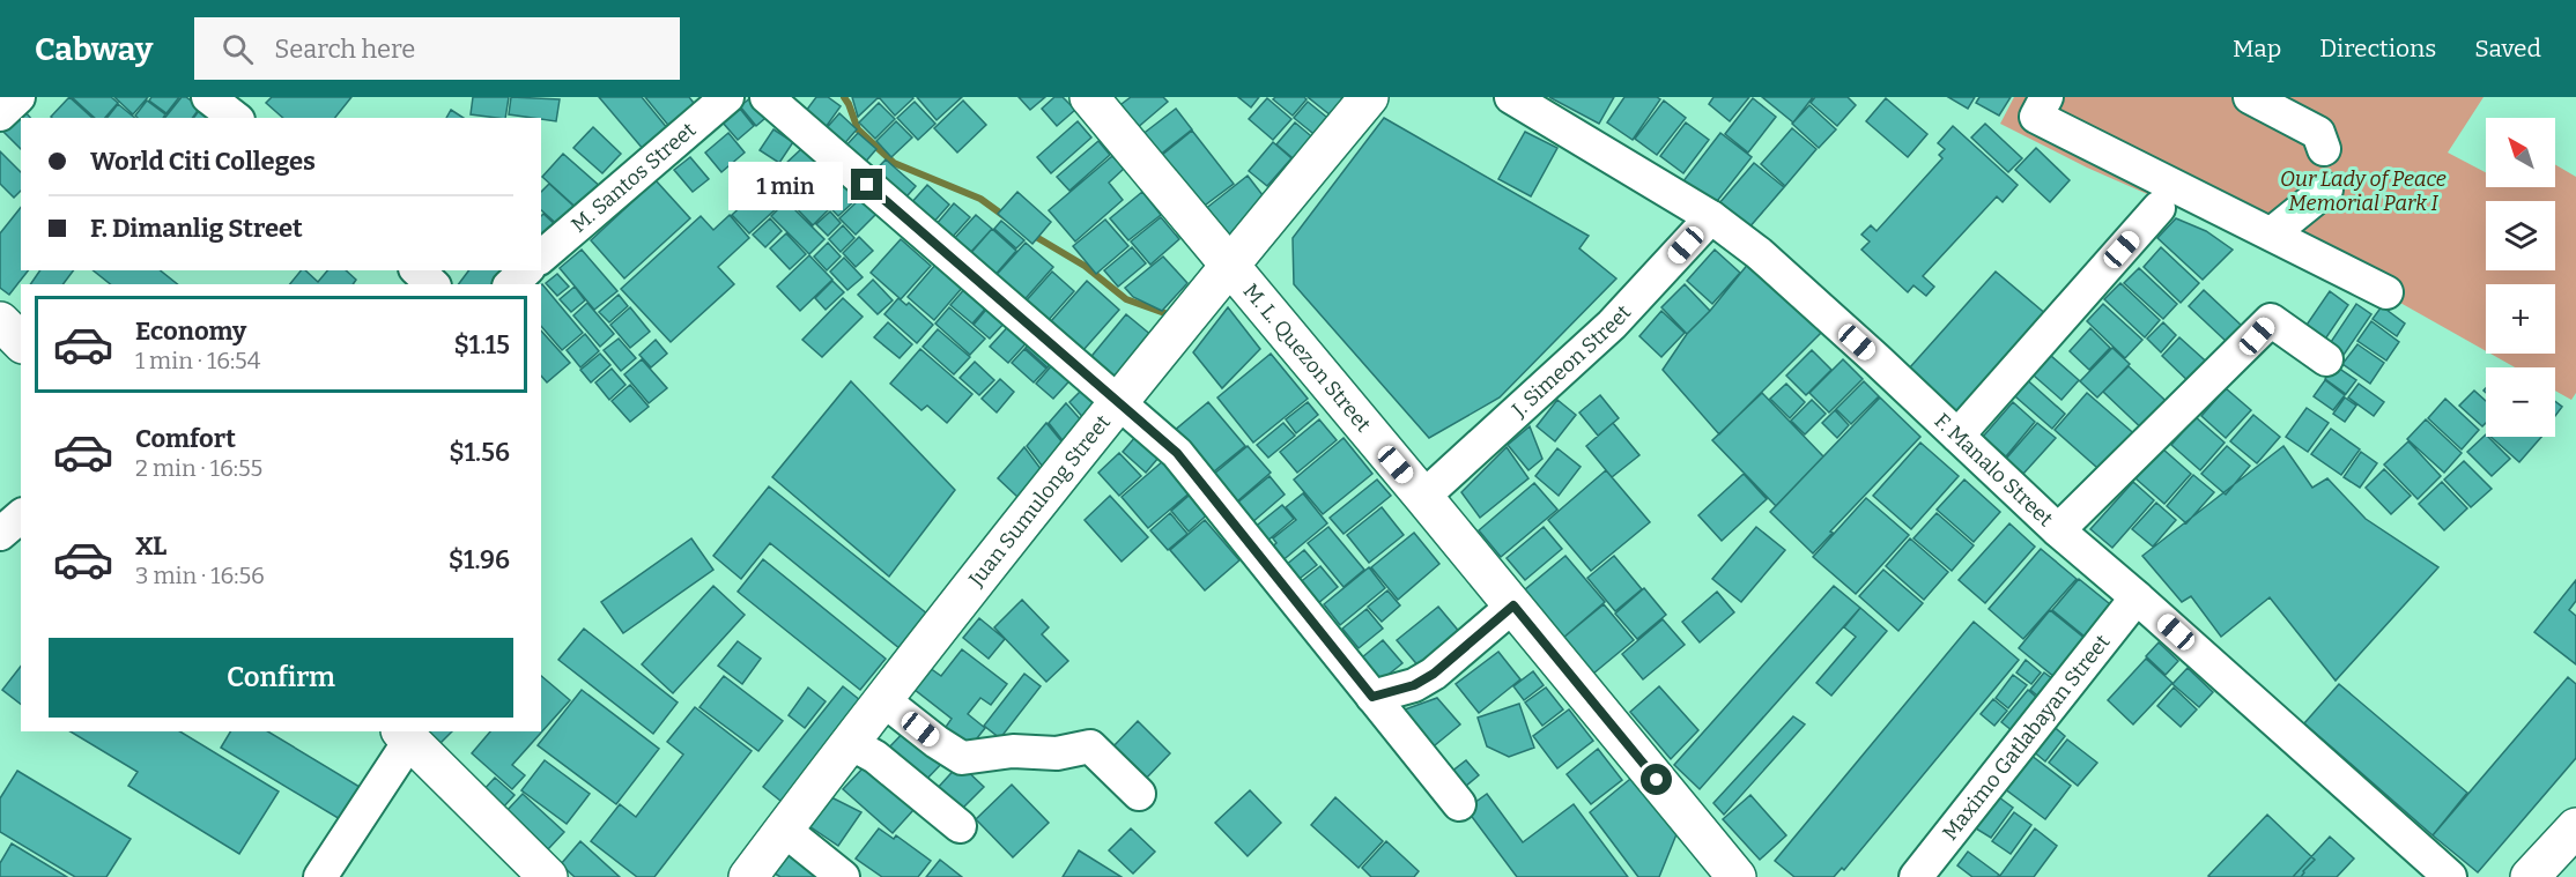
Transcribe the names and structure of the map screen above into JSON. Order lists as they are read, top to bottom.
{
  "streets": {
    "main road": ["M. L. Quezon Street", "Juan Sumulong Street"],
    "street": [
      "M. Santos Street",
      "J. Simeon Street",
      "F. Manalo Street",
      "Maximo Gatlabayan Street"
    ]
  },
  "crossings": [
    ["M. L. Quezon Street", "J. Simeon Street"],
    ["M. L. Quezon Street", "Juan Sumulong Street"],
    ["J. Simeon Street", "F. Manalo Street"],
    ["F. Manalo Street", "Maximo Gatlabayan Street"]
  ],
  "parks": ["Our Lady of Peace Memorial Park I"],
  "north": "top left",
  "page": {
    "header": "Cabway",
    "search": "Search here",
    "nav": ["Map", "Directions", "Saved"],
    "map_buttons": ["+", "−"],
    "banner": ["World Citi Colleges", "F. Dimanlig Street"],
    "bubble": "1 min",
    "list": [
      {
        "name": "Economy",
        "note": "1 min · 16:54",
        "value": "$1.15"
      },
      {
        "name": "Comfort",
        "note": "2 min · 16:55",
        "value": "$1.56"
      },
      {
        "name": "XL",
        "note": "3 min · 16:56",
        "value": "$1.96"
      }
    ],
    "buttons": "Confirm"
  }
}
